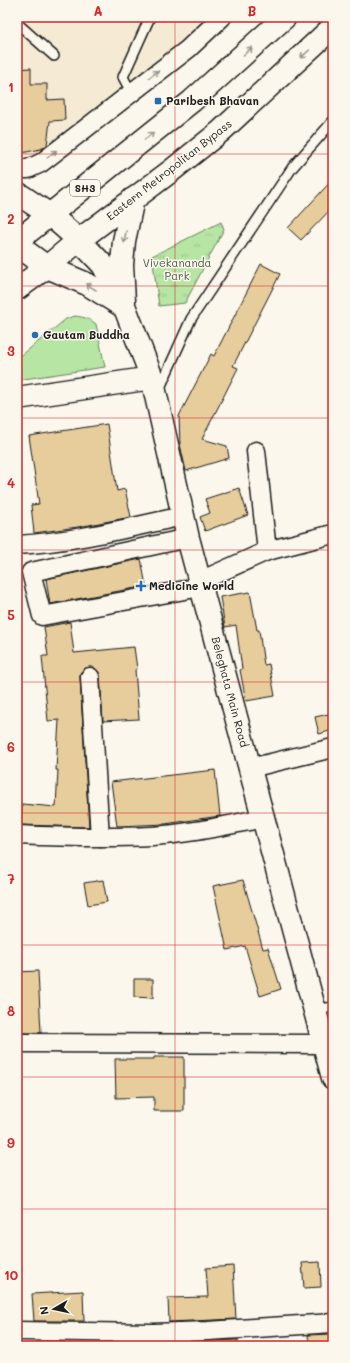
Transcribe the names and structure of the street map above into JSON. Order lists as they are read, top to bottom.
{
  "streets": {
    "main road": ["Eastern Metropolitan Bypass", "SH3", "Beleghata Main Road"]
  },
  "parks": ["Vivekananda Park"],
  "places": {
    "transit": ["Paribesh Bhavan"],
    "other": ["Gautam Buddha"],
    "health": ["Medicine World"]
  },
  "north": "left",
  "grid": {
    "columns": ["A", "B"],
    "rows": [
      "1",
      "2",
      "3",
      "4",
      "5",
      "6",
      "7",
      "8",
      "9",
      "10"
    ]
  }
}
